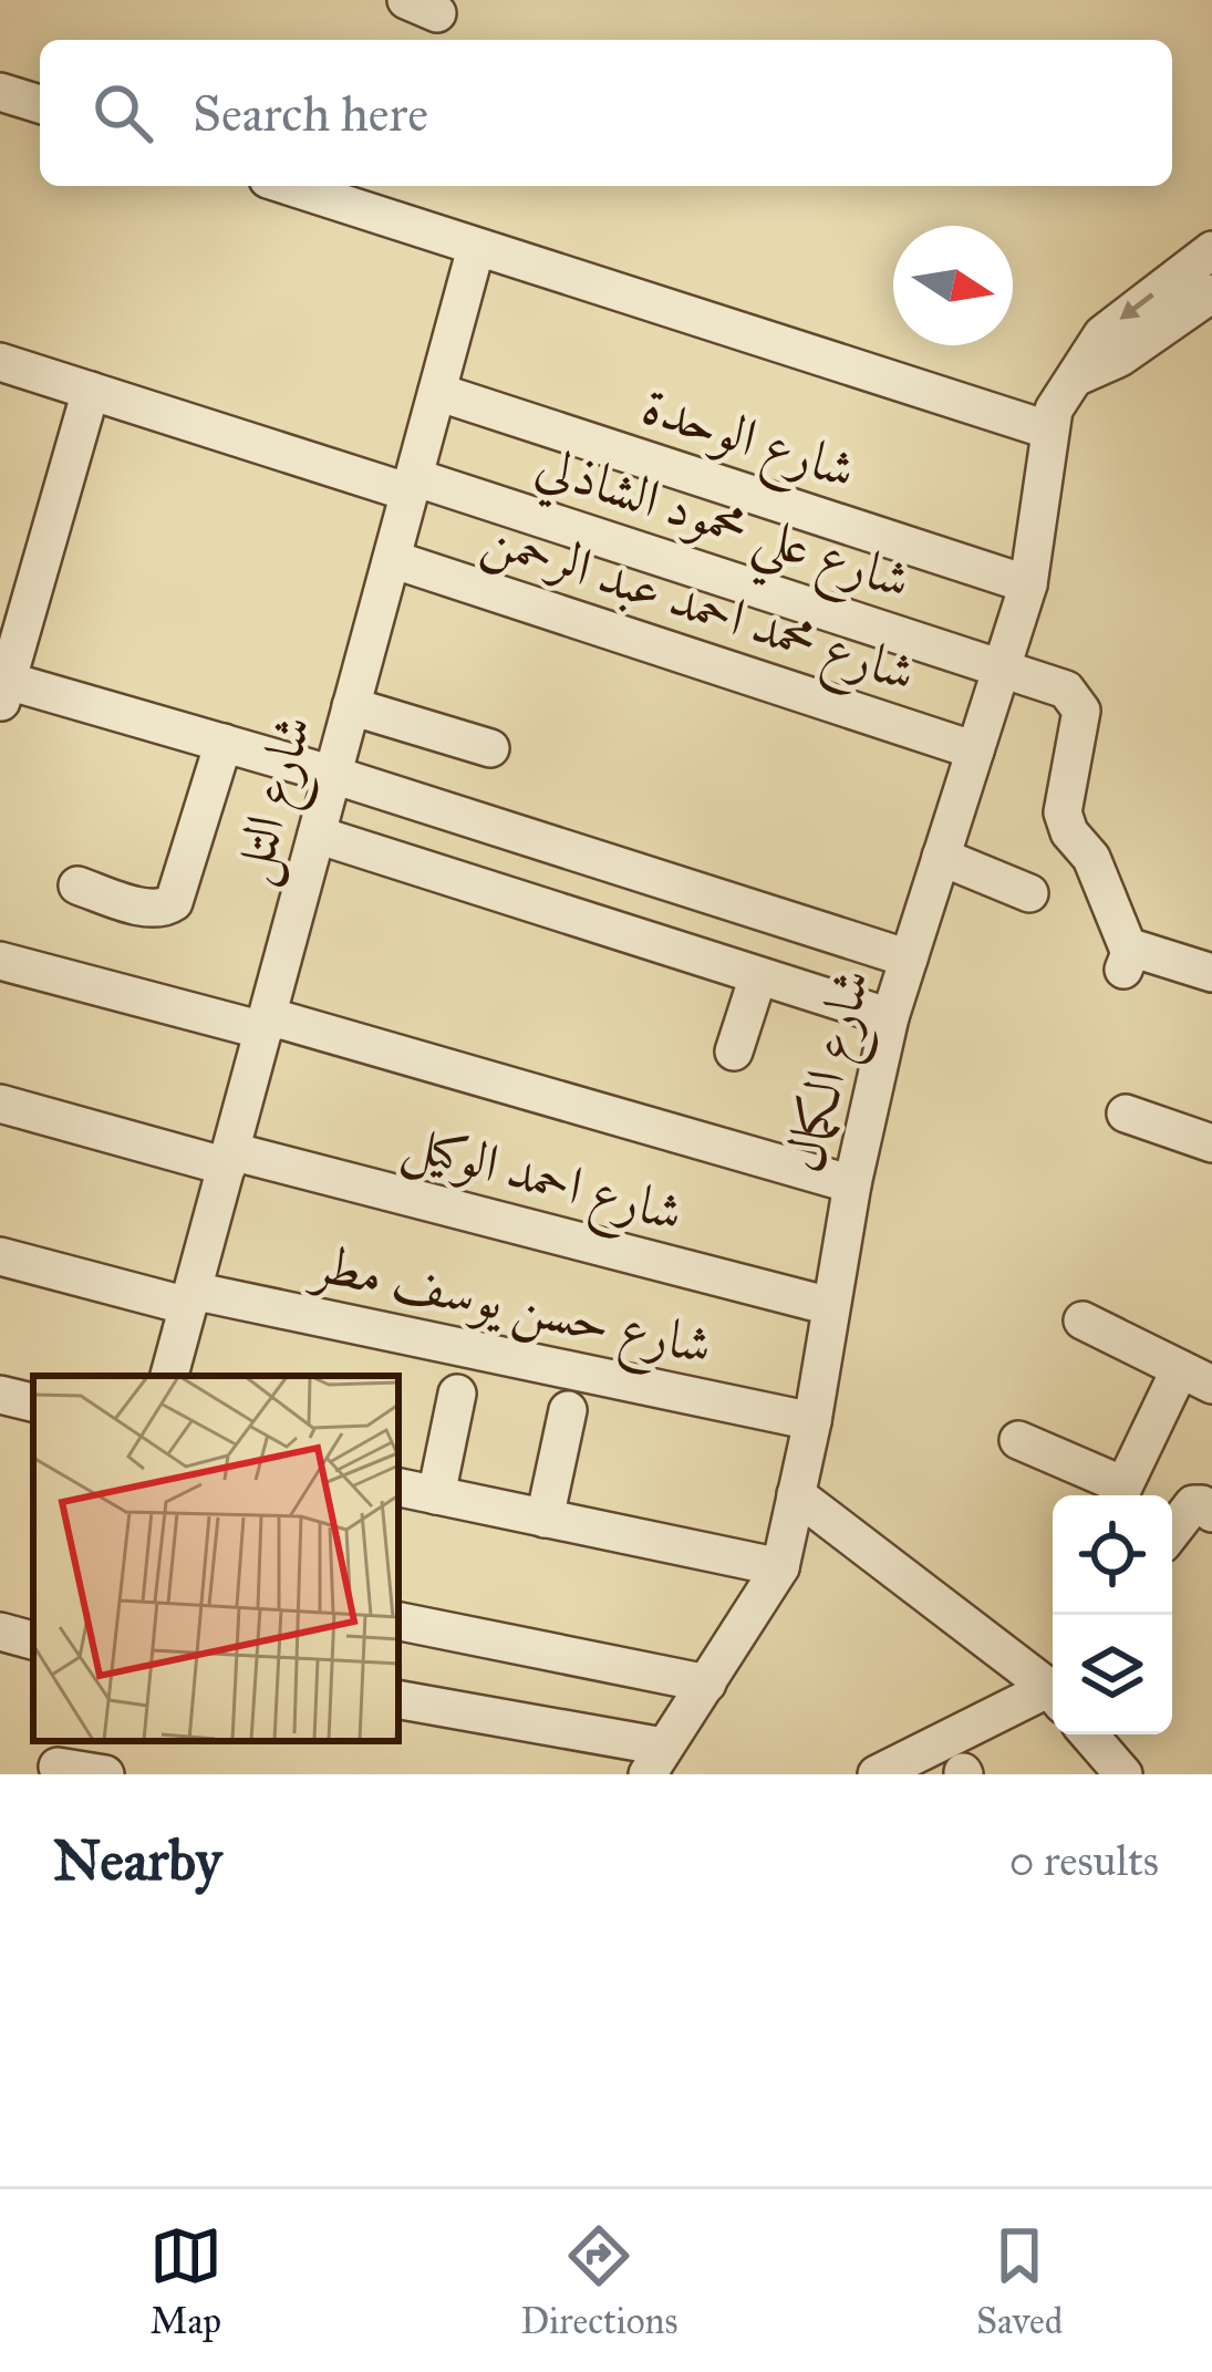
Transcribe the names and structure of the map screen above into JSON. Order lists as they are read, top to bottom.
{
  "streets": {
    "street": [
      "شارع الوحدة",
      "شارع علي محمود الشاذلي",
      "شارع محمد احمد عبد الرحمن",
      "شارع التل",
      "شارع الكمال",
      "شارع احمد الوكيل",
      "شارع حسن يوسف مطر"
    ]
  },
  "crossings": [
    ["شارع الوحدة", "شارع التل"],
    ["شارع الوحدة", "شارع الكمال"],
    ["شارع علي محمود الشاذلي", "شارع التل"],
    ["شارع علي محمود الشاذلي", "شارع الكمال"],
    ["شارع محمد احمد عبد الرحمن", "شارع التل"],
    ["شارع محمد احمد عبد الرحمن", "شارع الكمال"],
    ["شارع التل", "شارع احمد الوكيل"],
    ["شارع التل", "شارع حسن يوسف مطر"],
    ["شارع الكمال", "شارع احمد الوكيل"],
    ["شارع الكمال", "شارع حسن يوسف مطر"]
  ],
  "north": "right",
  "page": {
    "search": "Search here",
    "heading": ["Nearby", "0 results"],
    "nav": ["Map", "Directions", "Saved"]
  }
}
